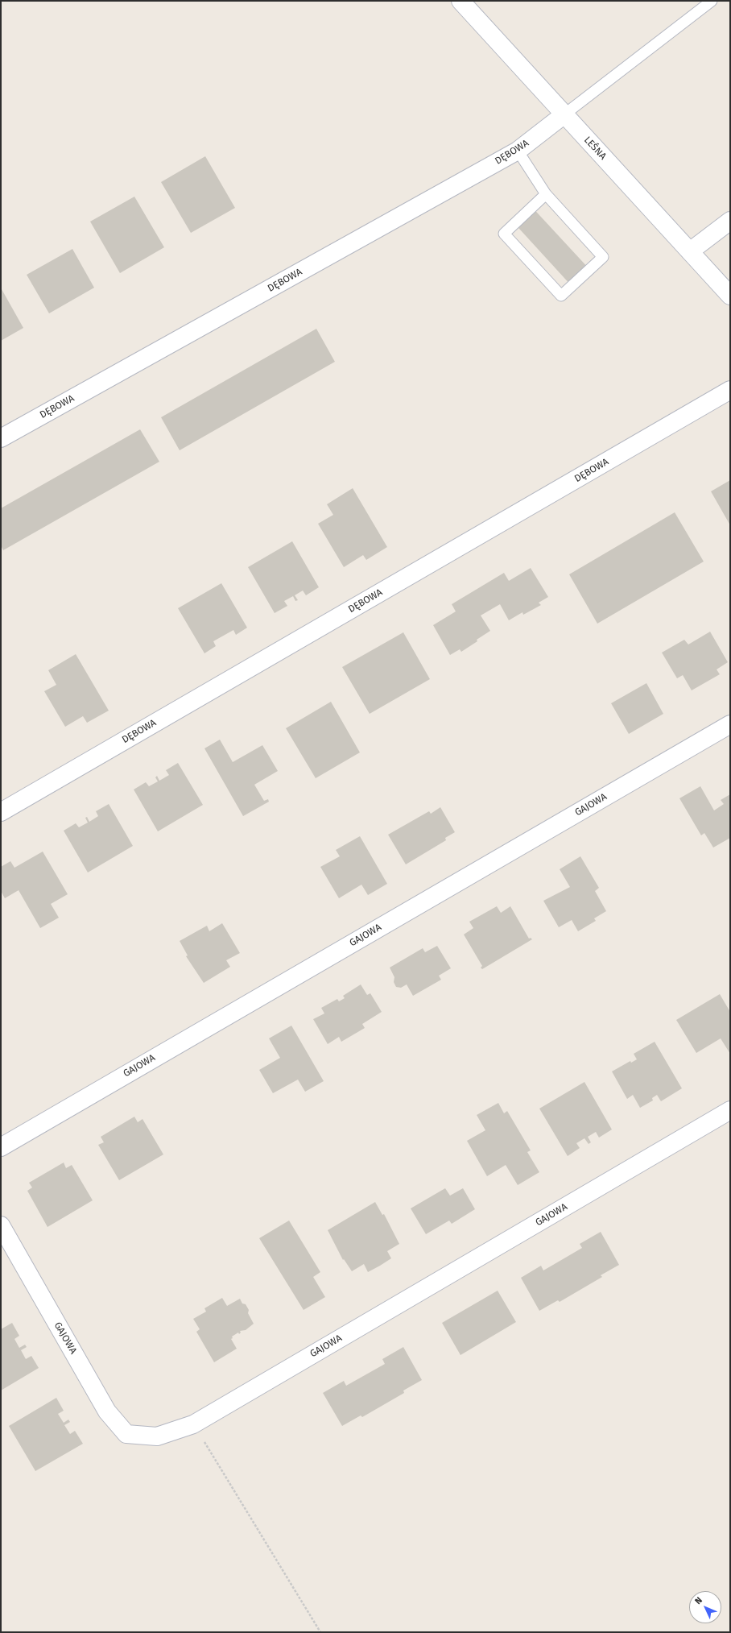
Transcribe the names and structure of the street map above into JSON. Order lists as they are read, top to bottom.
{
  "streets": {
    "street": ["LEŚNA", "DĘBOWA", "GAJOWA"]
  },
  "crossings": [
    ["LEŚNA", "DĘBOWA"]
  ],
  "north": "top left"
}
